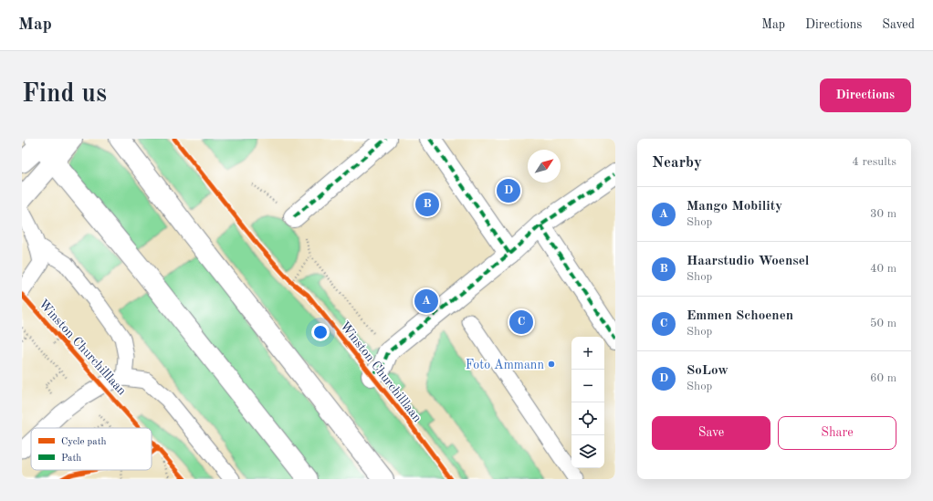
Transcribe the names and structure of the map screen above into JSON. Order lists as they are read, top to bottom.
{
  "streets": {
    "lane": ["Winston Churchilllaan"]
  },
  "places": ["Foto Ammann"],
  "legend": ["Cycle path", "Path"],
  "north": "top right",
  "page": {
    "header": "Map",
    "nav": ["Map", "Directions", "Saved"],
    "buttons": [
      "Directions",
      ["Save", "Share"]
    ],
    "title": "Find us",
    "heading": ["Nearby", "4 results"],
    "pins": [
      "D",
      "B",
      "A",
      "C"
    ],
    "list": [
      {
        "mark": "A",
        "name": "Mango Mobility",
        "note": "Shop",
        "value": "30 m"
      },
      {
        "mark": "B",
        "name": "Haarstudio Woensel",
        "note": "Shop",
        "value": "40 m"
      },
      {
        "mark": "C",
        "name": "Emmen Schoenen",
        "note": "Shop",
        "value": "50 m"
      },
      {
        "mark": "D",
        "name": "SoLow",
        "note": "Shop",
        "value": "60 m"
      }
    ],
    "map_buttons": ["+", "−"]
  }
}
